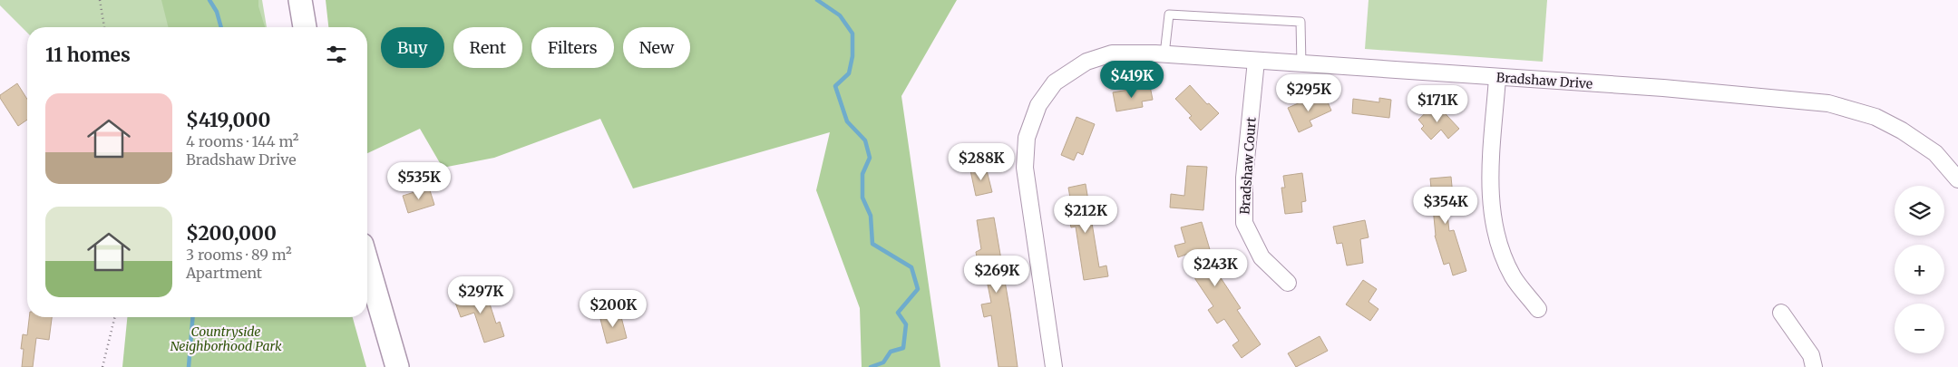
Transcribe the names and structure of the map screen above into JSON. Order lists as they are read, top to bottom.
{
  "streets": {
    "street": ["Bradshaw Drive", "Bradshaw Court"]
  },
  "crossings": [
    ["Bradshaw Drive", "Bradshaw Court"]
  ],
  "parks": ["Countryside Neighborhood Park"],
  "page": {
    "chip": [
      "Buy",
      "Rent",
      "Filters",
      "New"
    ],
    "heading": "11 homes",
    "price": [
      "$419K",
      "$295K",
      "$171K",
      "$288K",
      "$535K",
      "$354K",
      "$212K",
      "$243K",
      "$269K",
      "$297K",
      "$200K"
    ],
    "list": [
      {
        "name": "$419,000",
        "note": "4 rooms · 144 m² · Bradshaw Drive"
      },
      {
        "name": "$200,000",
        "note": "3 rooms · 89 m² · Apartment"
      }
    ],
    "map_buttons": ["+", "−"]
  }
}
